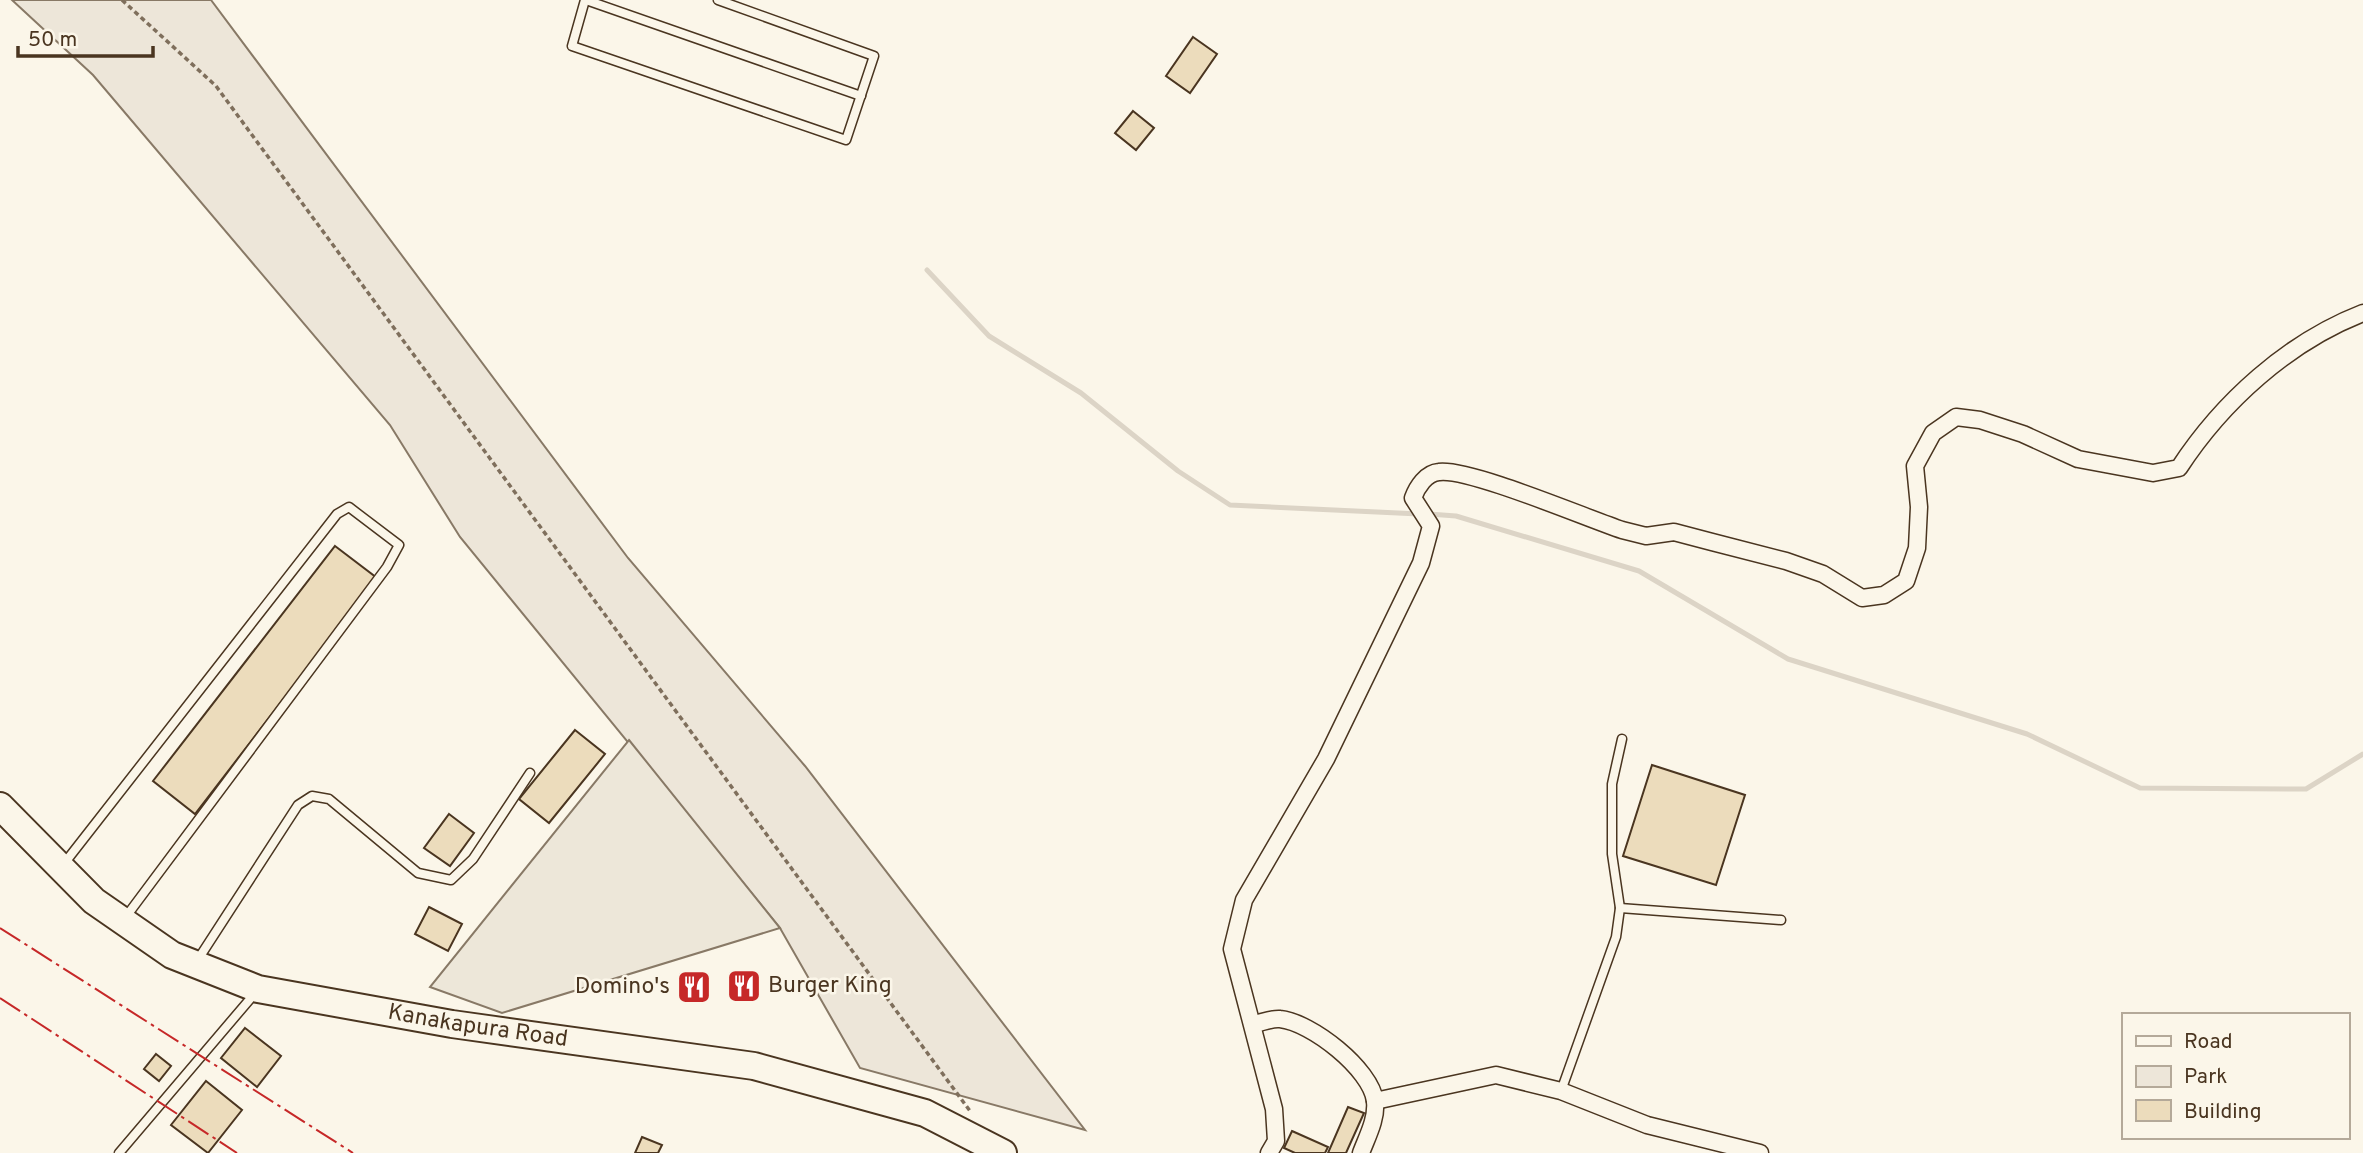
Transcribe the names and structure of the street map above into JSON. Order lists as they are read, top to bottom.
{
  "streets": {
    "highway": ["Kanakapura Road"]
  },
  "places": {
    "restaurant": ["Burger King", "Domino's"]
  },
  "legend": ["Road", "Park", "Building"],
  "scale_bar": "50 m"
}
